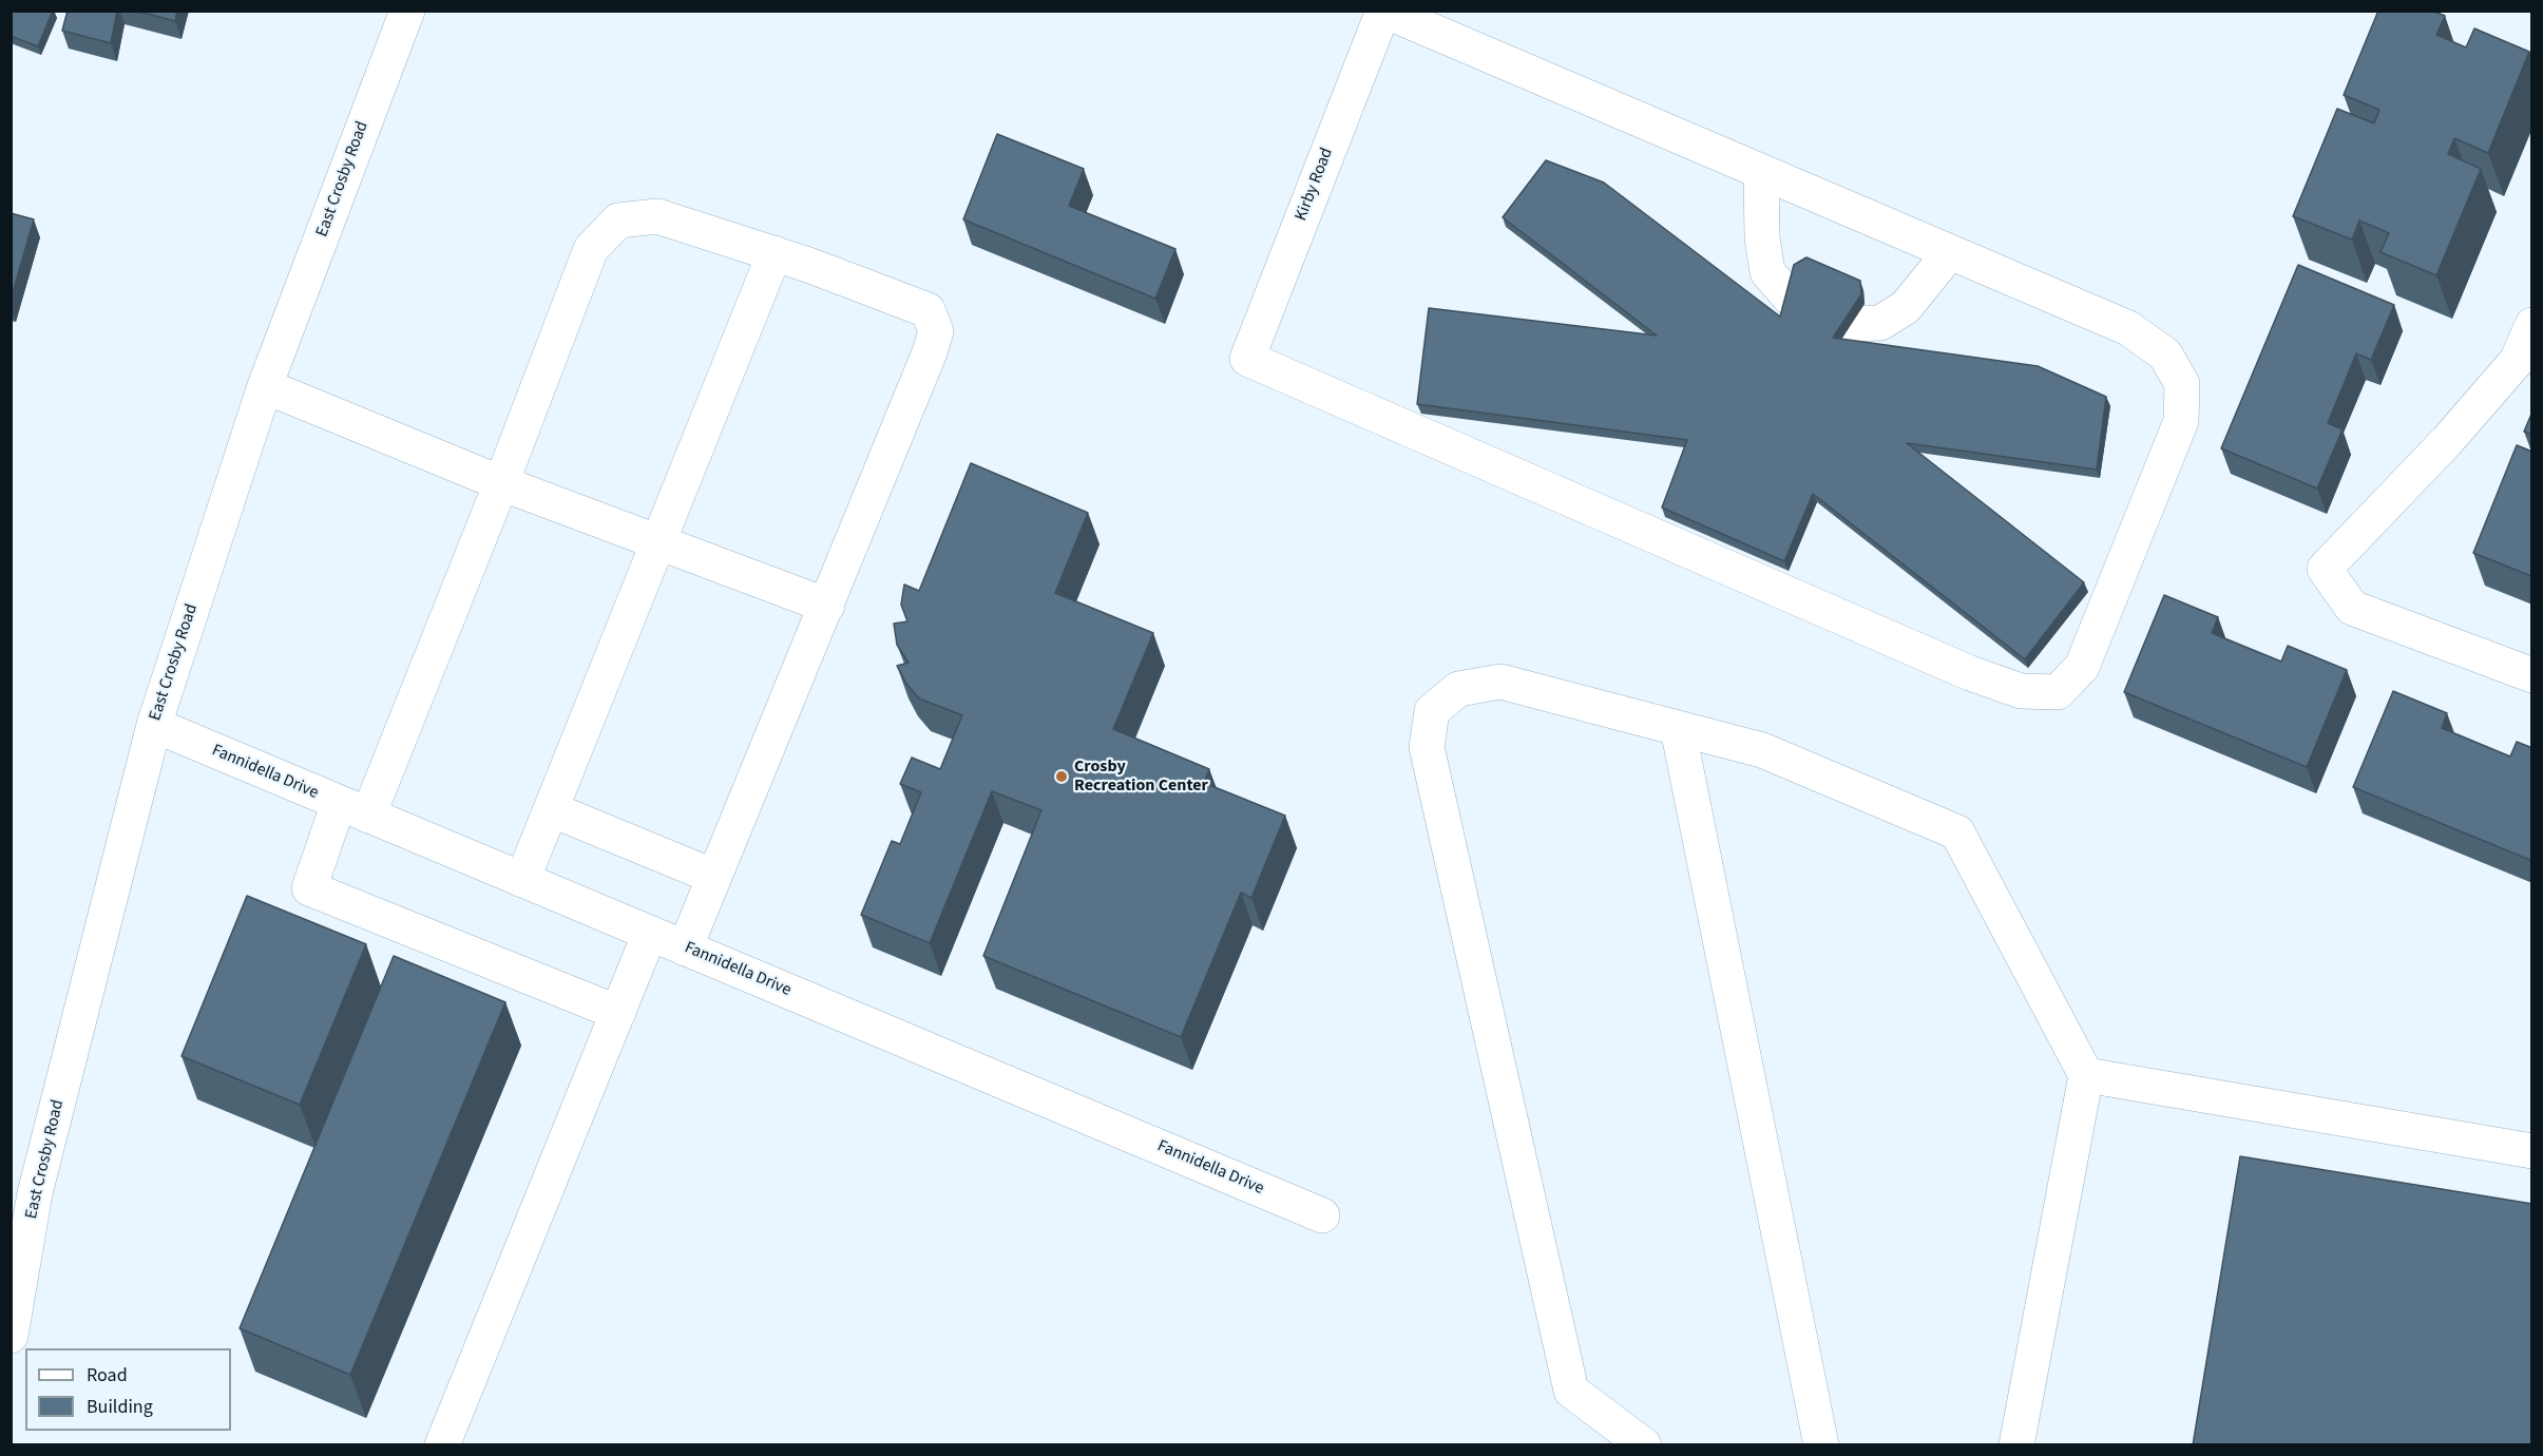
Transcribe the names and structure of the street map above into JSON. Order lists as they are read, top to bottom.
{
  "streets": {
    "street": ["East Crosby Road", "Kirby Road", "Fannidella Drive"]
  },
  "crossings": [
    ["East Crosby Road", "Fannidella Drive"]
  ],
  "places": ["Crosby Recreation Center"],
  "legend": ["Road", "Building"]
}
